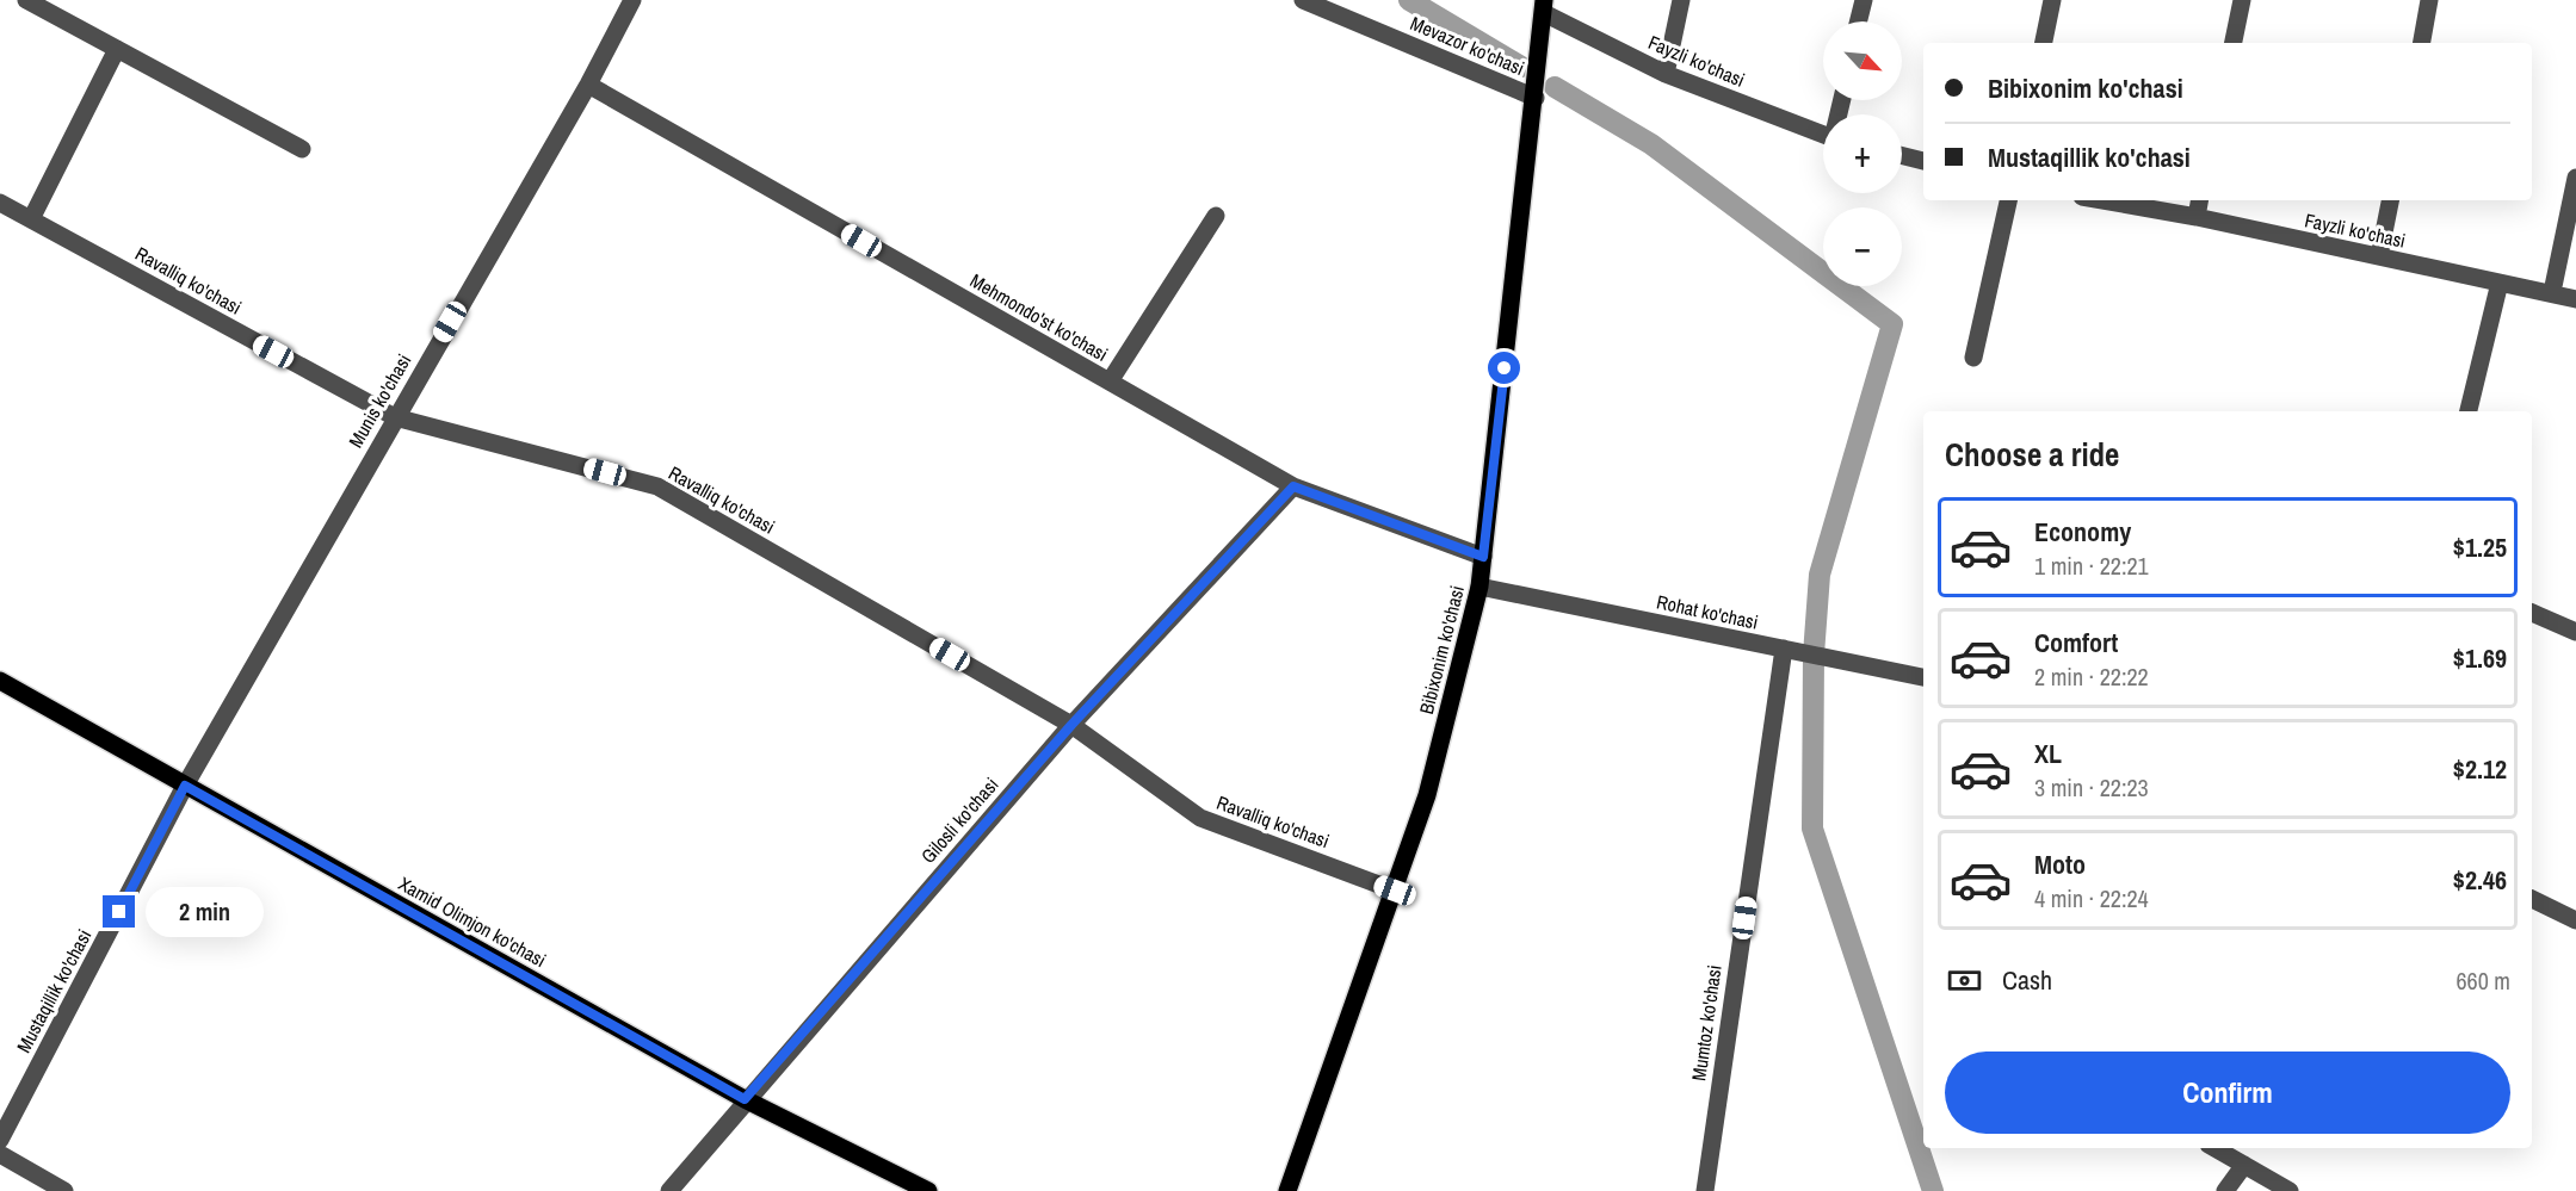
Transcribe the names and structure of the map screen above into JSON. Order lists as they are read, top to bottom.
{
  "streets": {
    "main road": ["Bibixonim ko'chasi", "Xamid Olimjon ko'chasi"],
    "street": [
      "Mevazor ko'chasi",
      "Fayzli ko'chasi",
      "Ravalliq ko'chasi",
      "Mehmondo'st ko'chasi",
      "Munis ko'chasi",
      "Rohat ko'chasi",
      "Gilosli ko'chasi",
      "Mustaqillik ko'chasi",
      "Mumtoz ko'chasi"
    ]
  },
  "crossings": [
    ["Mevazor ko'chasi", "Bibixonim ko'chasi"],
    ["Fayzli ko'chasi", "Bibixonim ko'chasi"],
    ["Ravalliq ko'chasi", "Munis ko'chasi"],
    ["Ravalliq ko'chasi", "Bibixonim ko'chasi"],
    ["Ravalliq ko'chasi", "Gilosli ko'chasi"],
    ["Mehmondo'st ko'chasi", "Munis ko'chasi"],
    ["Mehmondo'st ko'chasi", "Bibixonim ko'chasi"],
    ["Mehmondo'st ko'chasi", "Gilosli ko'chasi"],
    ["Munis ko'chasi", "Xamid Olimjon ko'chasi"],
    ["Munis ko'chasi", "Mustaqillik ko'chasi"],
    ["Rohat ko'chasi", "Bibixonim ko'chasi"],
    ["Rohat ko'chasi", "Mumtoz ko'chasi"],
    ["Gilosli ko'chasi", "Xamid Olimjon ko'chasi"],
    ["Xamid Olimjon ko'chasi", "Mustaqillik ko'chasi"]
  ],
  "north": "bottom right",
  "page": {
    "map_buttons": ["+", "−"],
    "banner": ["Bibixonim ko'chasi", "Mustaqillik ko'chasi"],
    "heading": "Choose a ride",
    "list": [
      {
        "name": "Economy",
        "note": "1 min · 22:21",
        "value": "$1.25"
      },
      {
        "name": "Comfort",
        "note": "2 min · 22:22",
        "value": "$1.69"
      },
      {
        "name": "XL",
        "note": "3 min · 22:23",
        "value": "$2.12"
      },
      {
        "name": "Moto",
        "note": "4 min · 22:24",
        "value": "$2.46"
      }
    ],
    "bubble": "2 min",
    "pay": ["Cash", "660 m"],
    "buttons": "Confirm"
  }
}
